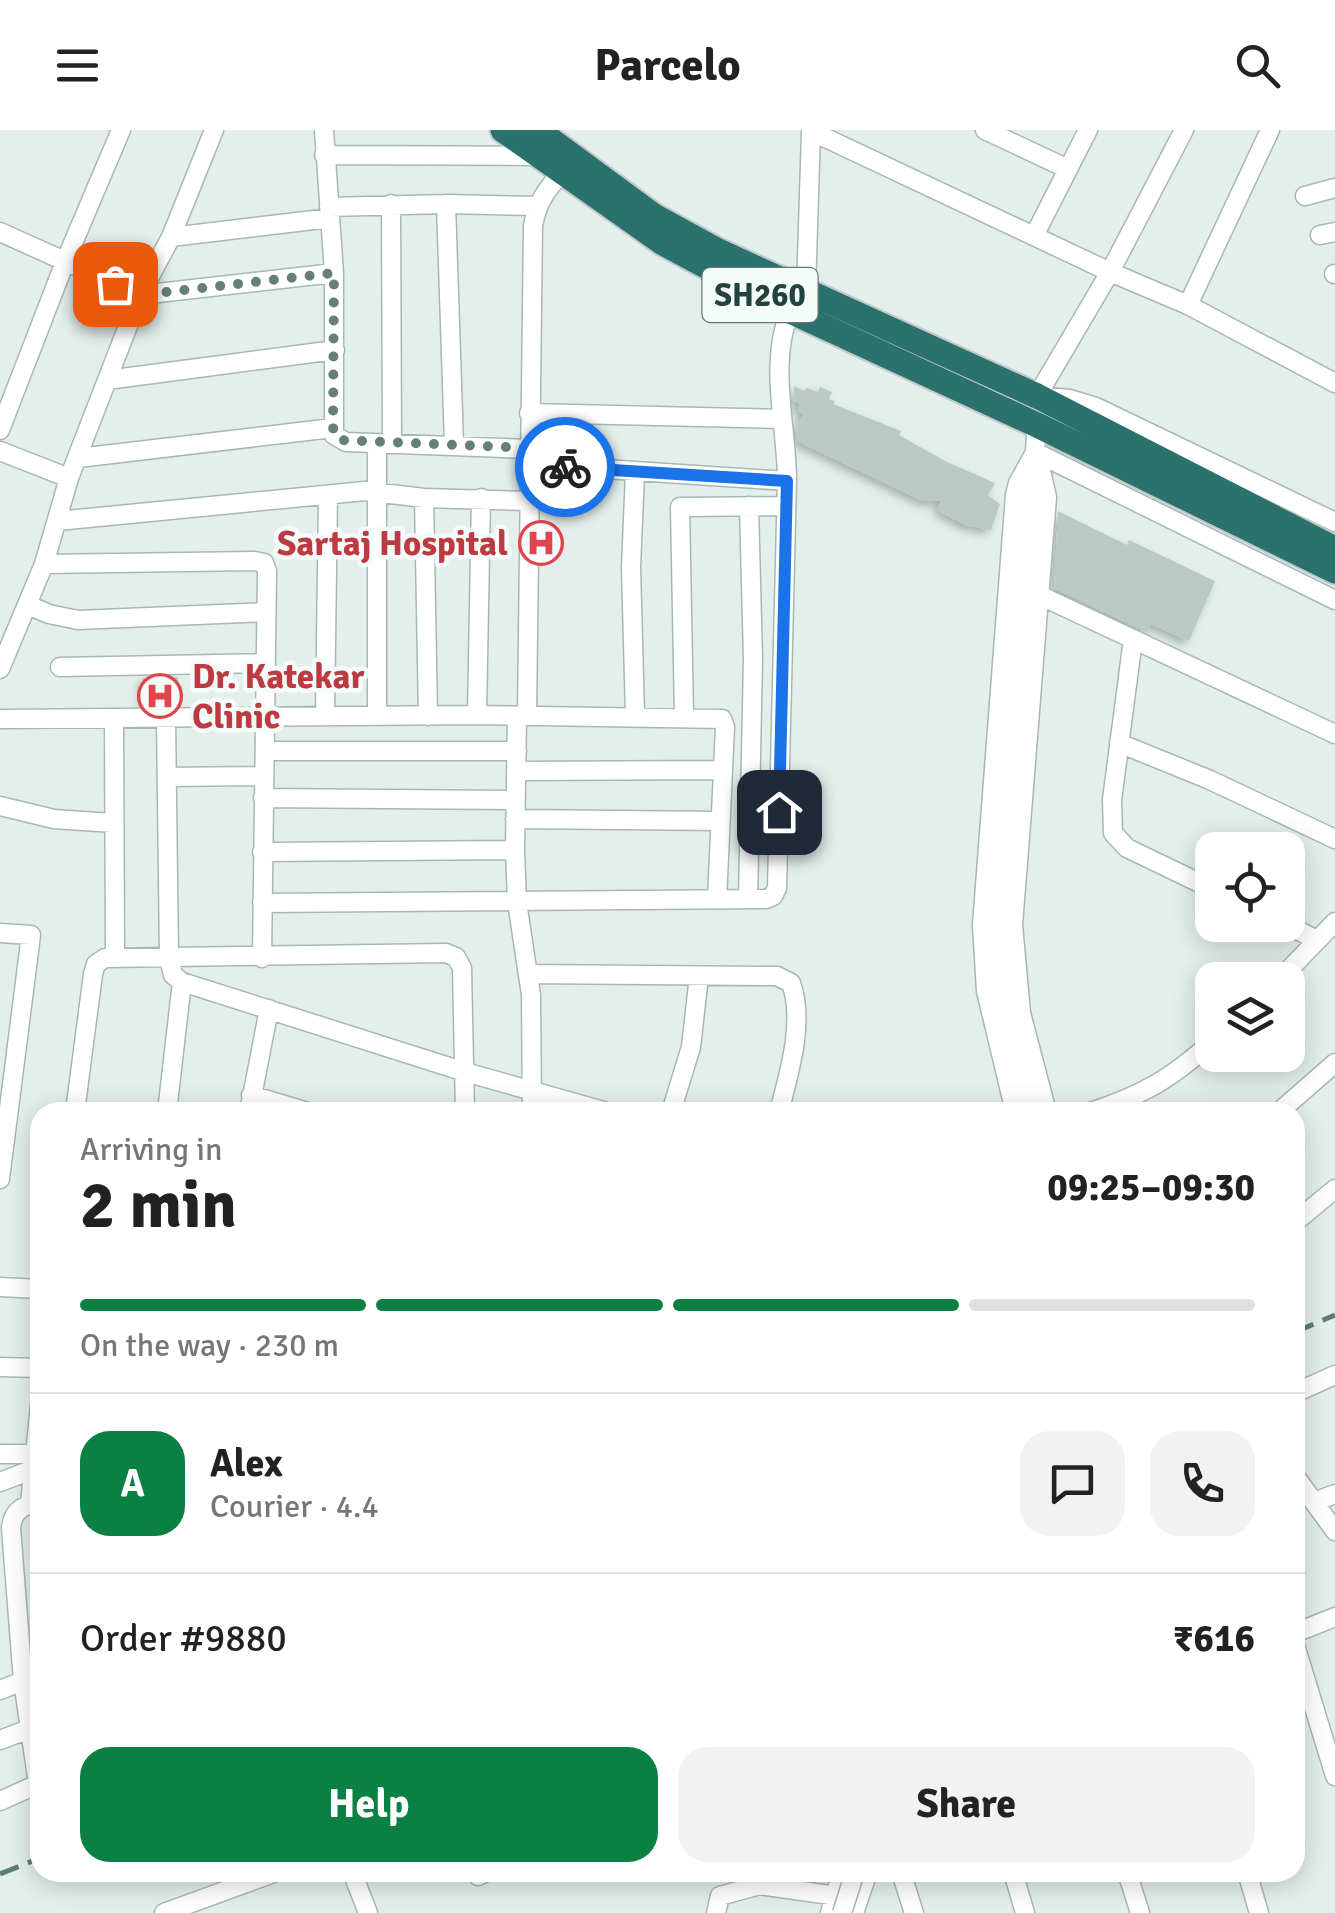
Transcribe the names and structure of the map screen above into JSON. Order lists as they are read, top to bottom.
{
  "streets": {
    "highway": ["SH260"]
  },
  "places": {
    "hospital": ["Sartaj Hospital", "Dr. Katekar Clinic"]
  },
  "page": {
    "header": "Parcelo",
    "heading": ["2 min", "Arriving in", "09:25–09:30"],
    "panel": [
      "Alex",
      "Courier · 4.4",
      "Order #9880",
      "₹616"
    ],
    "bar": "On the way · 230 m",
    "round": "A",
    "buttons": ["Help", "Share"]
  }
}
